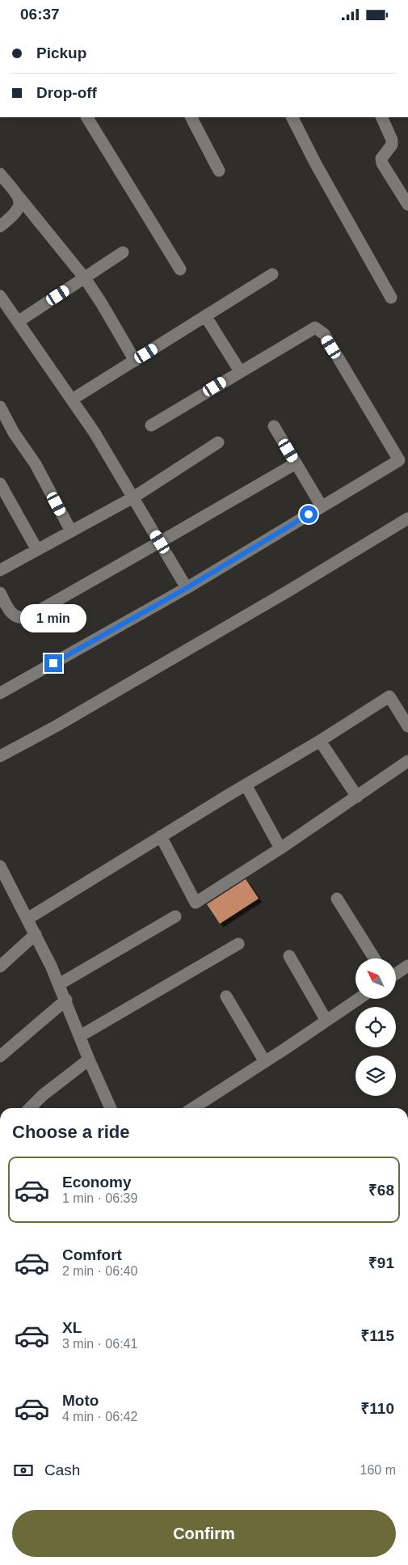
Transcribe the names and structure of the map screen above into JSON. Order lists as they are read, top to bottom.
{
  "north": "top left",
  "page": {
    "status": "06:37",
    "banner": ["Pickup", "Drop-off"],
    "bubble": "1 min",
    "heading": "Choose a ride",
    "list": [
      {
        "name": "Economy",
        "note": "1 min · 06:39",
        "value": "₹68"
      },
      {
        "name": "Comfort",
        "note": "2 min · 06:40",
        "value": "₹91"
      },
      {
        "name": "XL",
        "note": "3 min · 06:41",
        "value": "₹115"
      },
      {
        "name": "Moto",
        "note": "4 min · 06:42",
        "value": "₹110"
      }
    ],
    "pay": ["Cash", "160 m"],
    "buttons": "Confirm"
  }
}
